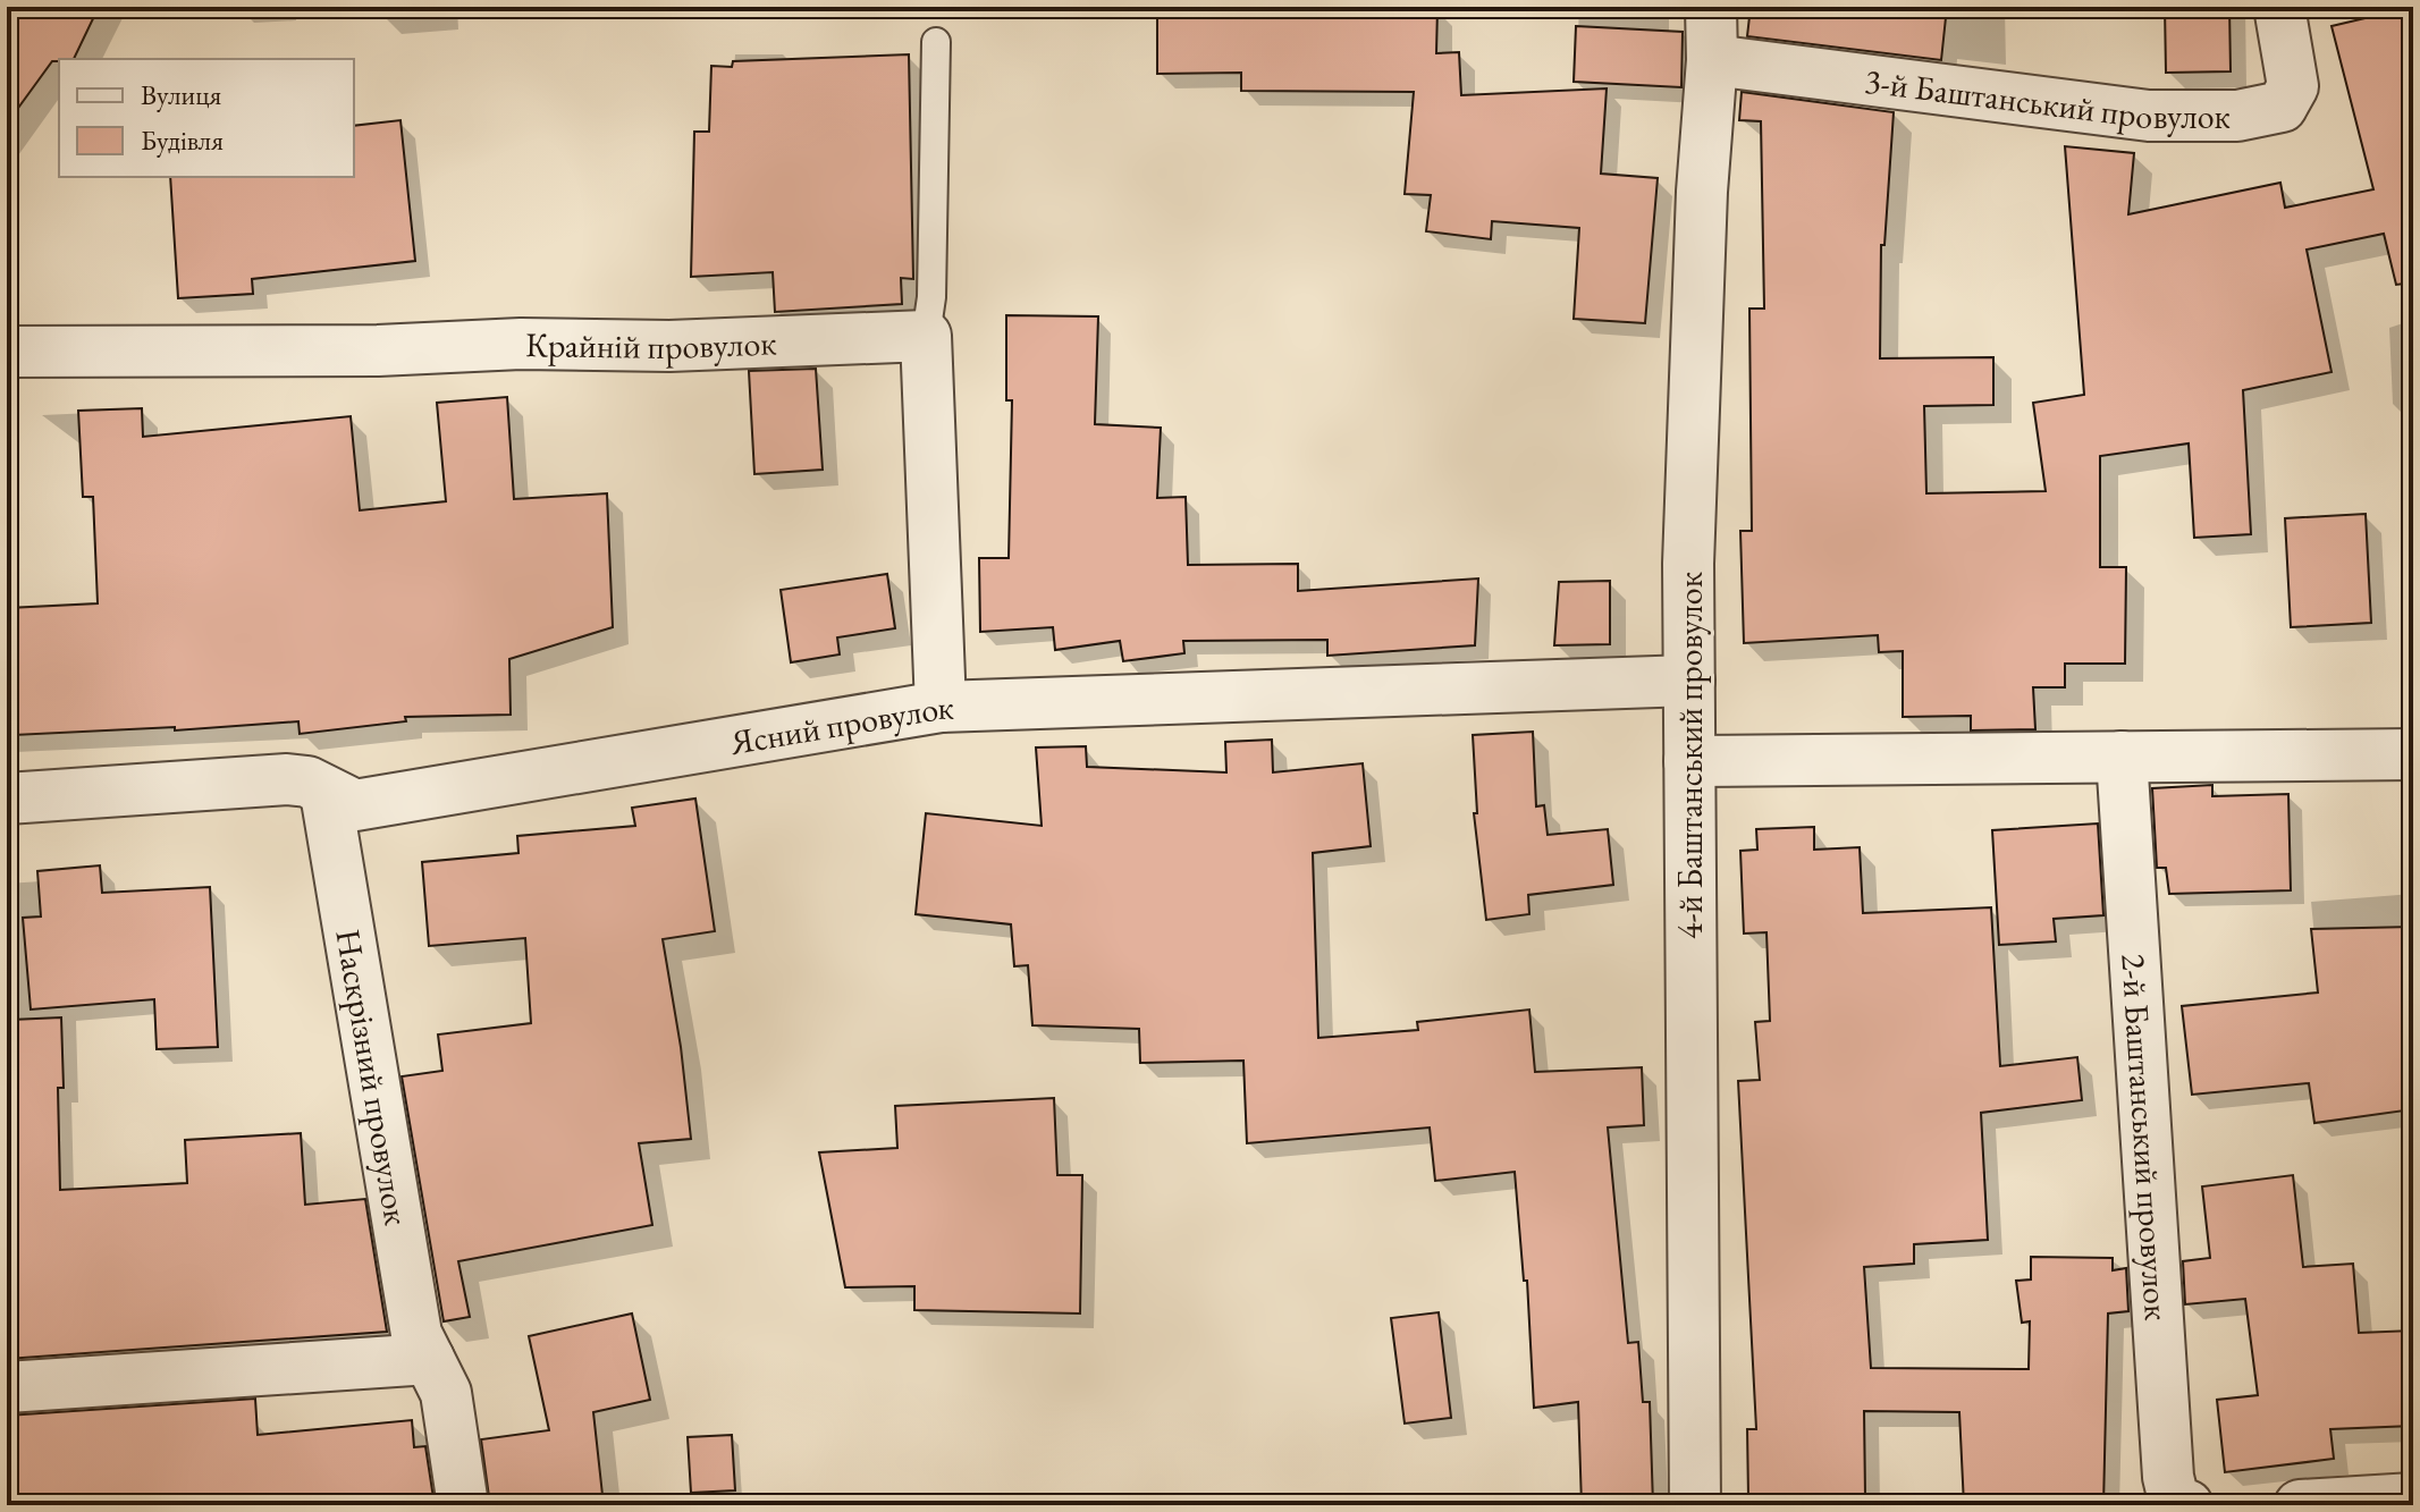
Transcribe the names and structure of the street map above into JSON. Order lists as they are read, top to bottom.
{
  "streets": {
    "street": [
      "3-й Баштанський провулок",
      "Крайній провулок",
      "Ясний провулок",
      "4-й Баштанський провулок",
      "Наскрізний провулок",
      "2-й Баштанський провулок"
    ]
  },
  "crossings": [
    ["3-й Баштанський провулок", "4-й Баштанський провулок"],
    ["Ясний провулок", "4-й Баштанський провулок"],
    ["Ясний провулок", "Наскрізний провулок"]
  ],
  "legend": ["Вулиця", "Будівля"]
}
